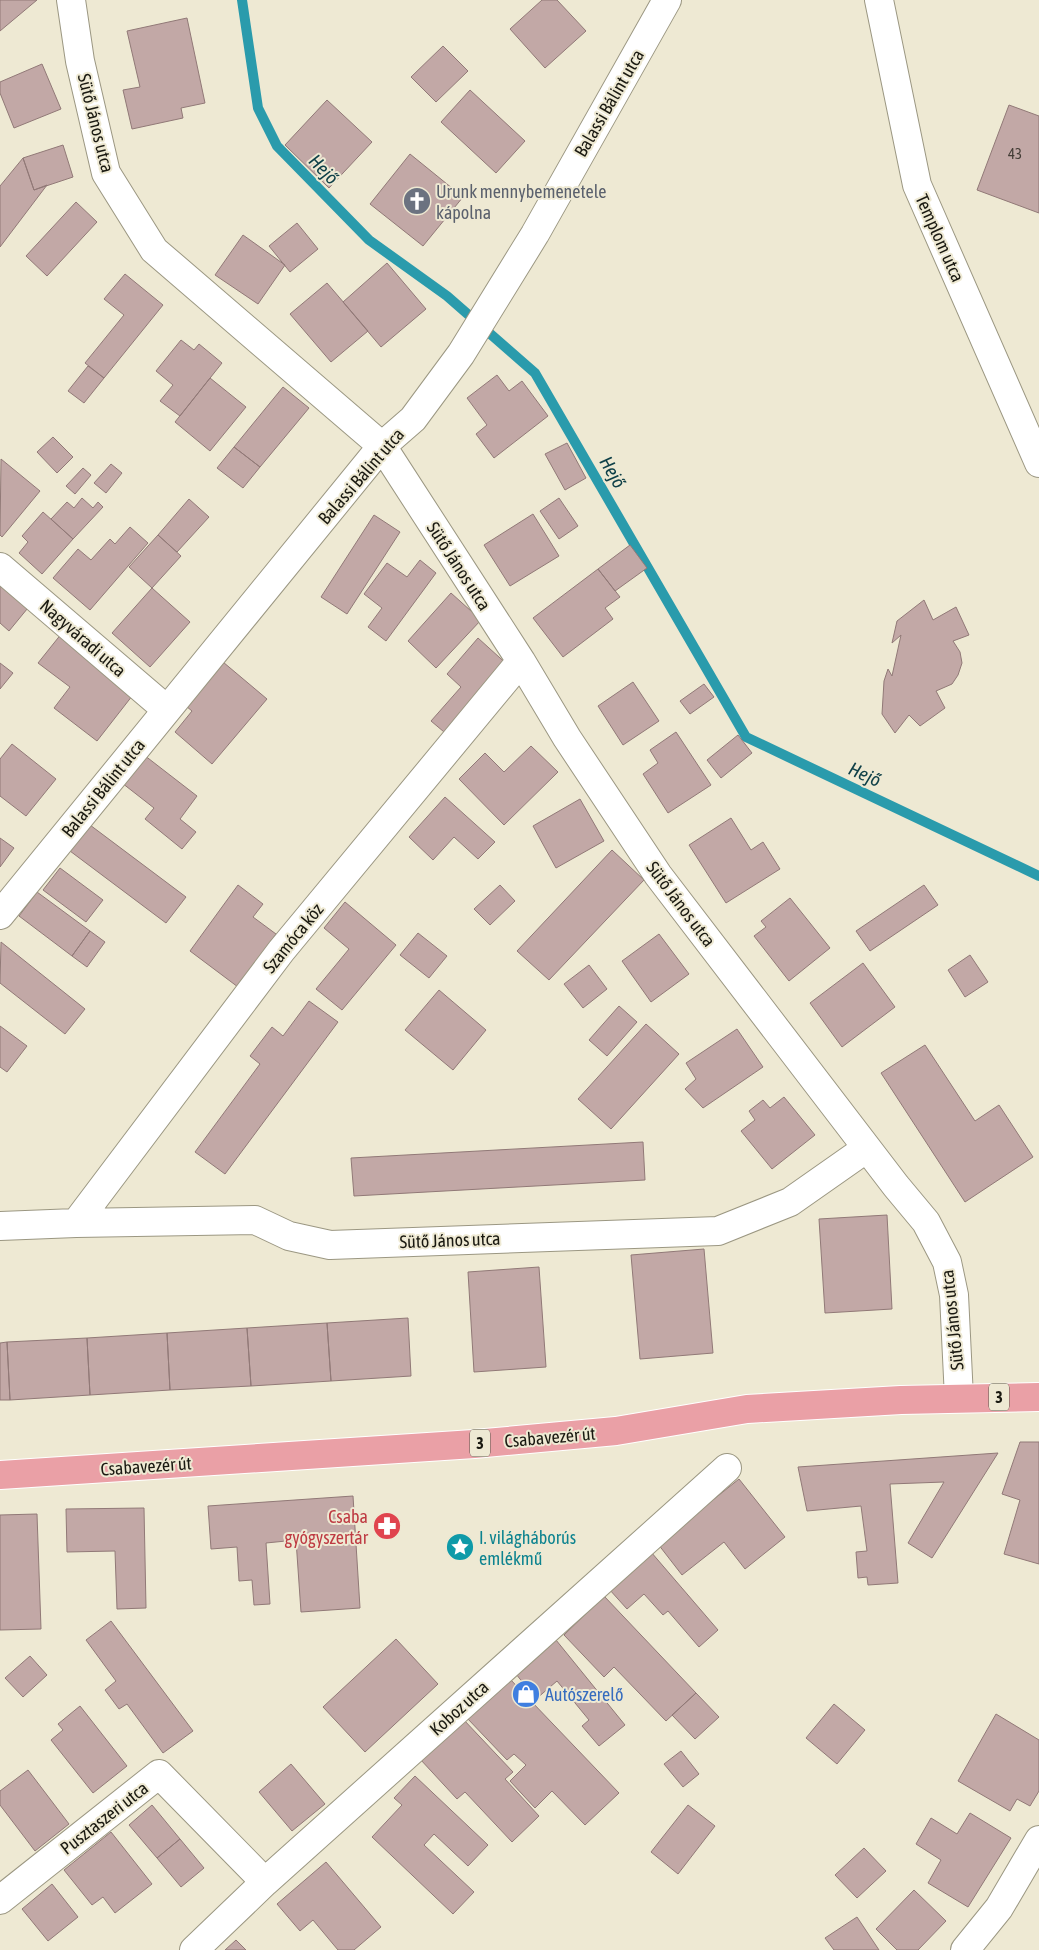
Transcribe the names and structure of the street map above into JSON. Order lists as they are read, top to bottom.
{
  "streets": {
    "main road": ["3", "Csabavezér út"],
    "street": [
      "Balassi Bálint utca",
      "Sütő János utca",
      "Templom utca",
      "Nagyváradi utca",
      "Szamóca köz",
      "Koboz utca",
      "Pusztaszeri utca"
    ]
  },
  "crossings": [
    ["Balassi Bálint utca", "Sütő János utca"],
    ["Balassi Bálint utca", "Nagyváradi utca"],
    ["Sütő János utca", "Szamóca köz"],
    ["Sütő János utca", "Csabavezér út"],
    ["Koboz utca", "Pusztaszeri utca"]
  ],
  "water": ["Hejő"],
  "places": {
    "church": ["Urunk mennybemenetele kápolna"],
    "pharmacy": ["Csaba gyógyszertár"],
    "place": ["I. világháborús emlékmű"],
    "shop": ["Autószerelő"]
  },
  "house_numbers": ["43"]
}
